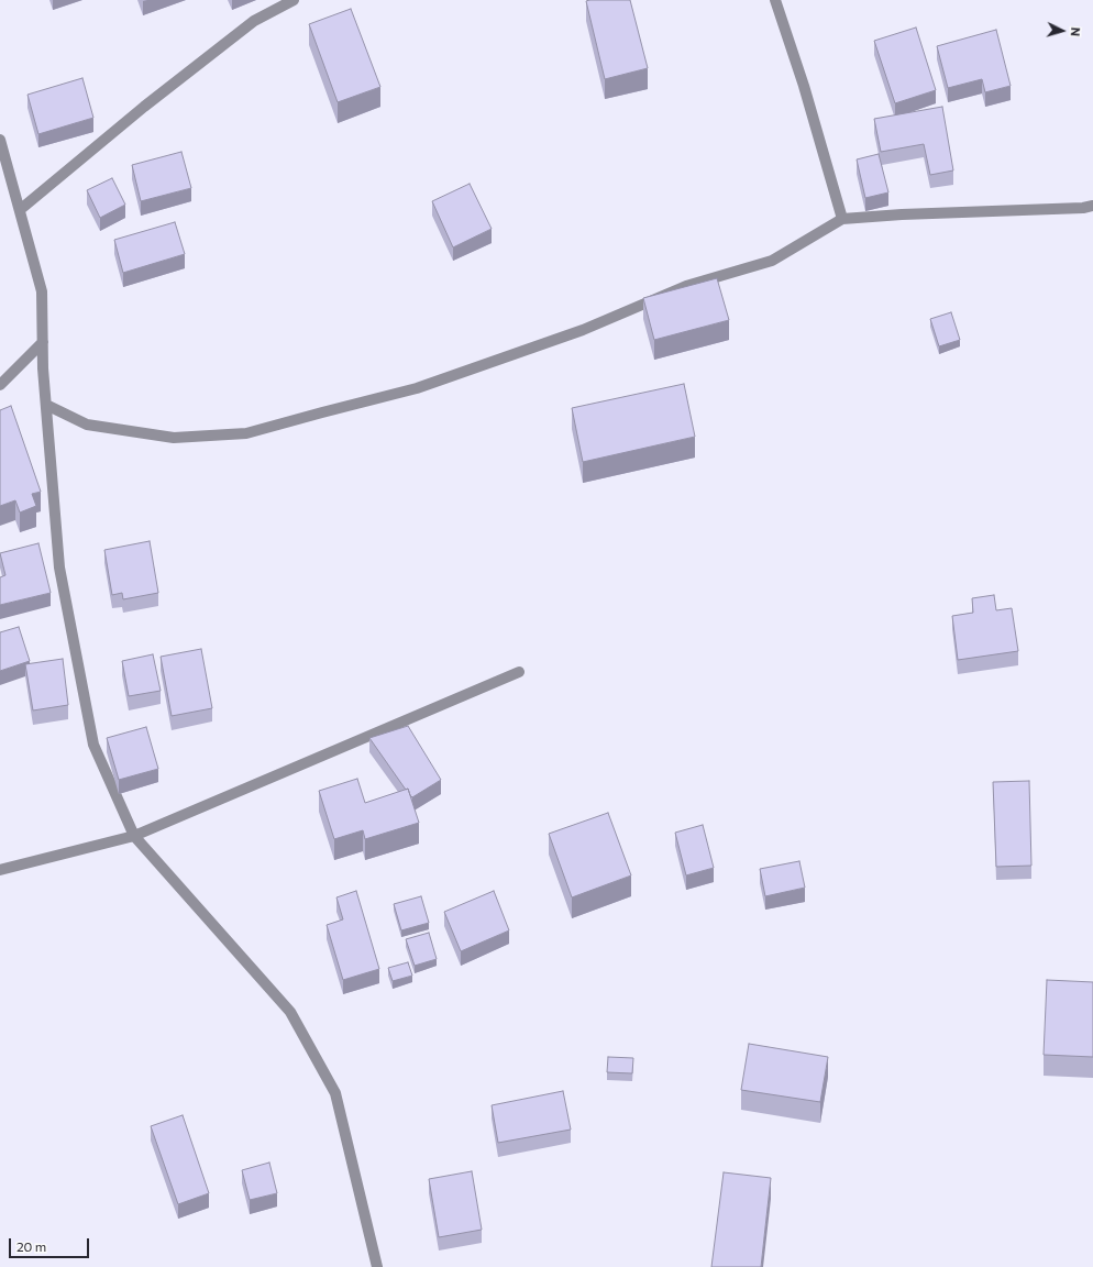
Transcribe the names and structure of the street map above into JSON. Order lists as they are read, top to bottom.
{
  "scale_bar": "20 m",
  "north": "right"
}
